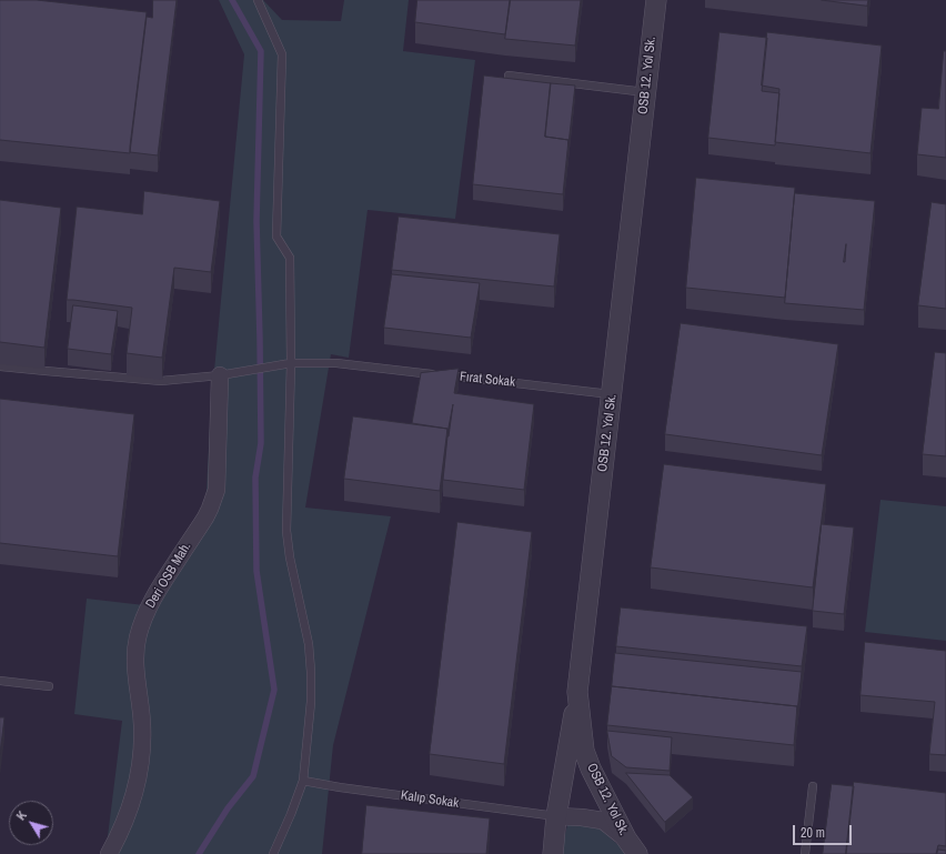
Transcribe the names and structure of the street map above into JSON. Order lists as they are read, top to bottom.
{
  "streets": {
    "street": ["OSB 12. Yol Sk.", "Deri OSB Mah."],
    "lane": ["Fırat Sokak", "Kalıp Sokak"]
  },
  "crossings": [
    ["OSB 12. Yol Sk.", "Fırat Sokak"],
    ["Fırat Sokak", "Deri OSB Mah."]
  ],
  "scale_bar": "20 m",
  "north": "top left"
}
